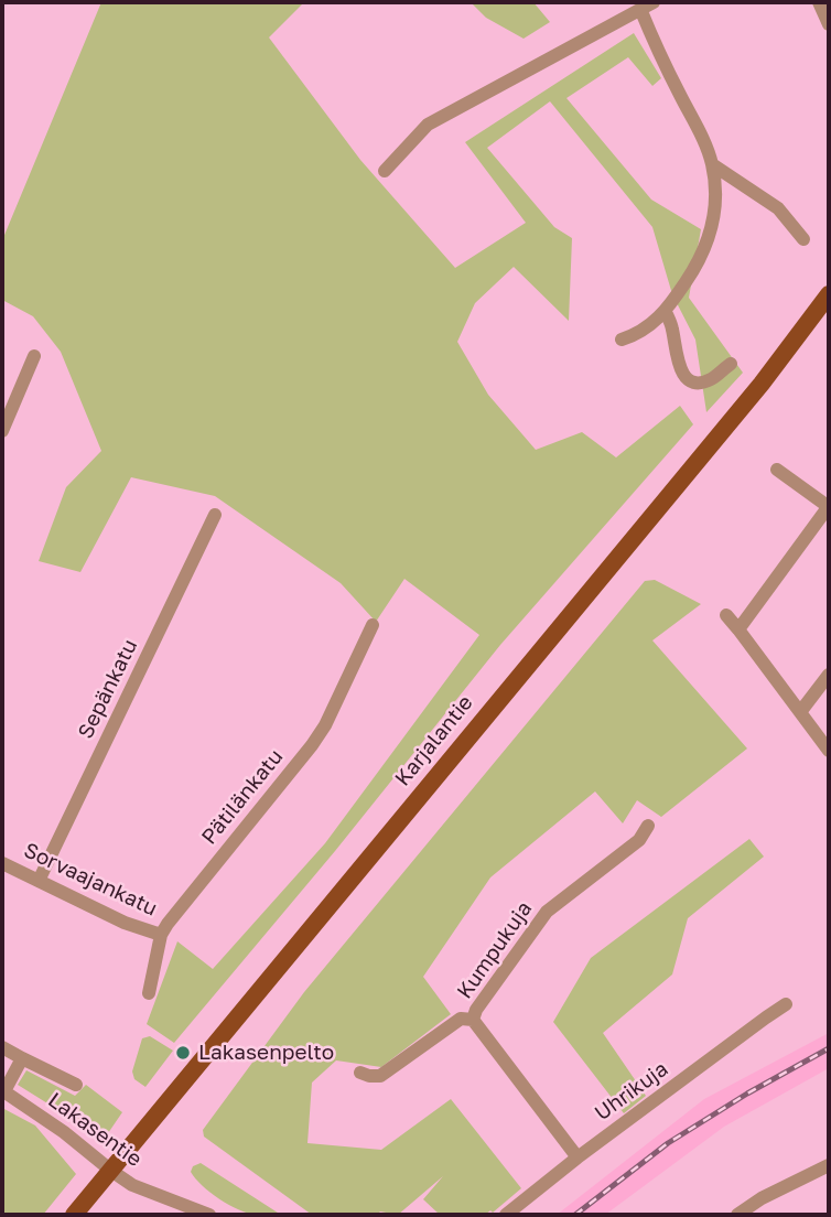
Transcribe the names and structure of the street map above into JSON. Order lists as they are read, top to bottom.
{
  "streets": {
    "main road": ["Karjalantie"],
    "street": [
      "Sepänkatu",
      "Pätilänkatu",
      "Sorvaajankatu",
      "Kumpukuja",
      "Uhrikuja",
      "Lakasentie"
    ]
  },
  "crossings": [
    ["Sepänkatu", "Sorvaajankatu"],
    ["Karjalantie", "Lakasentie"],
    ["Pätilänkatu", "Sorvaajankatu"],
    ["Kumpukuja", "Uhrikuja"]
  ],
  "places": ["Lakasenpelto"]
}
